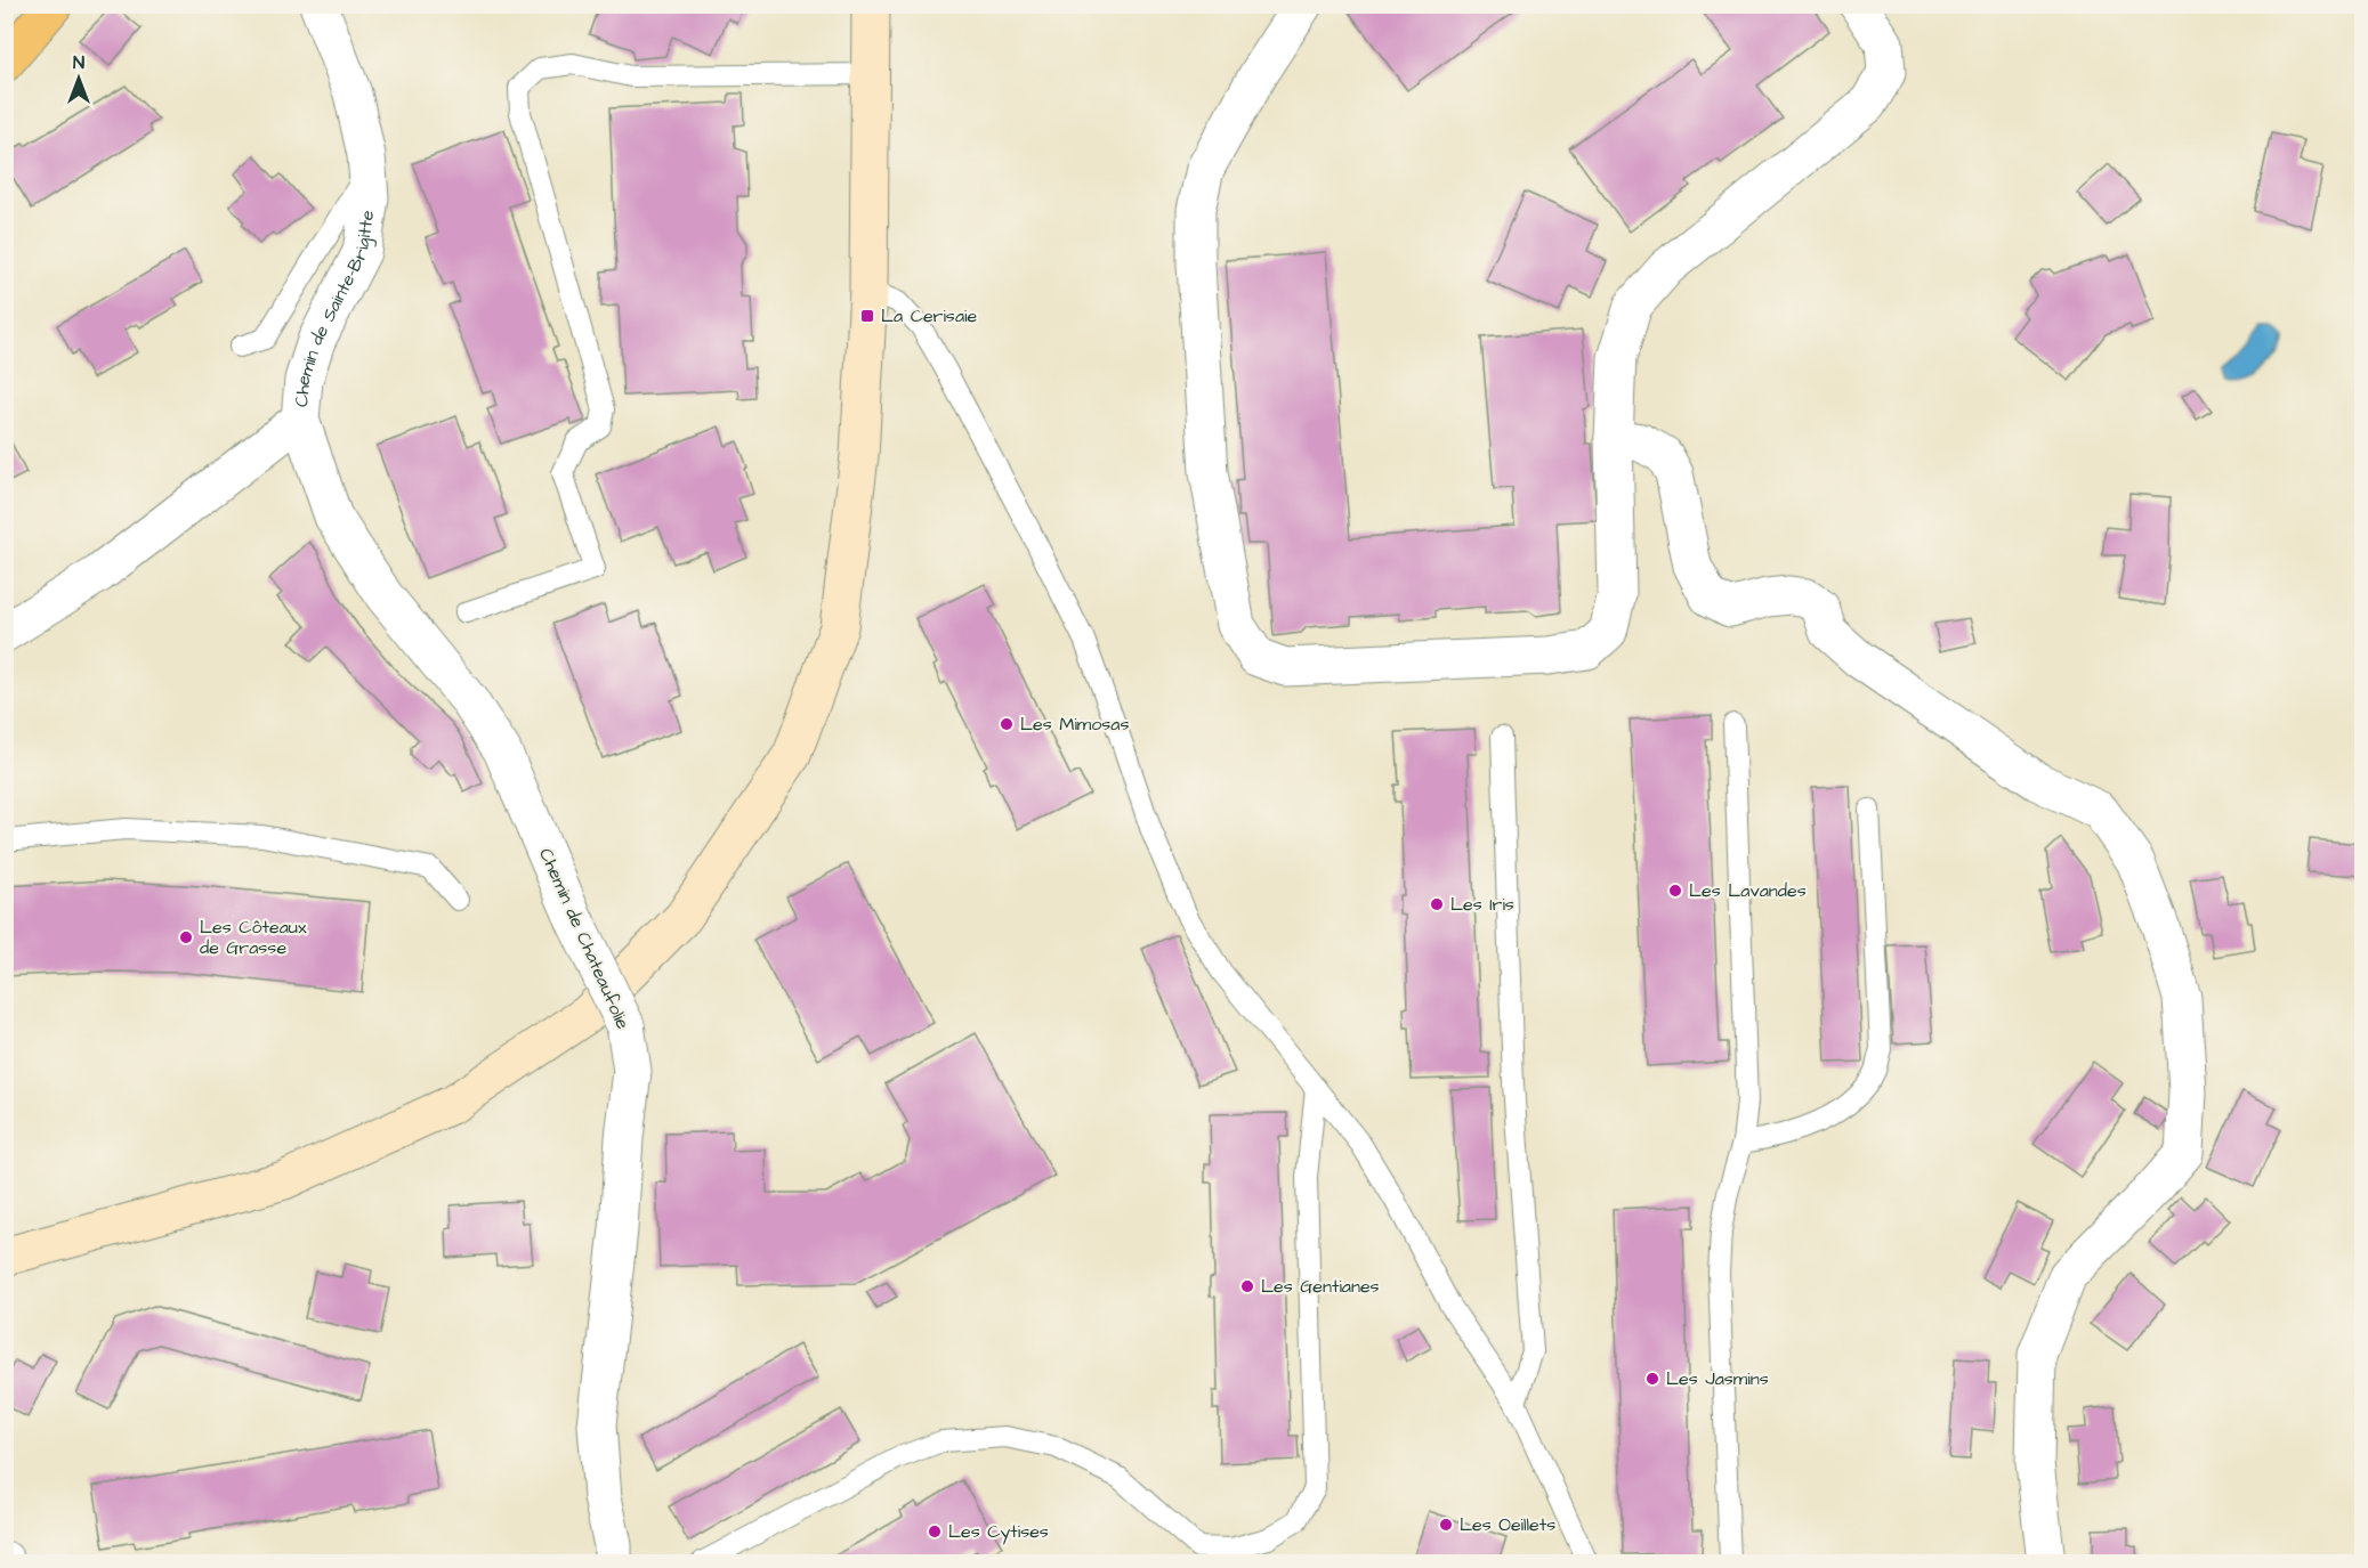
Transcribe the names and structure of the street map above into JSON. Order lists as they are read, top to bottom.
{
  "streets": {
    "street": ["Chemin de Sainte-Brigitte", "Chemin de Chateaufolie"]
  },
  "crossings": [
    ["Chemin de Sainte-Brigitte", "Chemin de Chateaufolie"]
  ],
  "places": {
    "transit": ["La Cerisaie"],
    "other": [
      "Les Mimosas",
      "Les Lavandes",
      "Les Iris",
      "Les Côteaux de Grasse",
      "Les Gentianes",
      "Les Jasmins",
      "Les Oeillets",
      "Les Cytises"
    ]
  },
  "north": "top"
}
